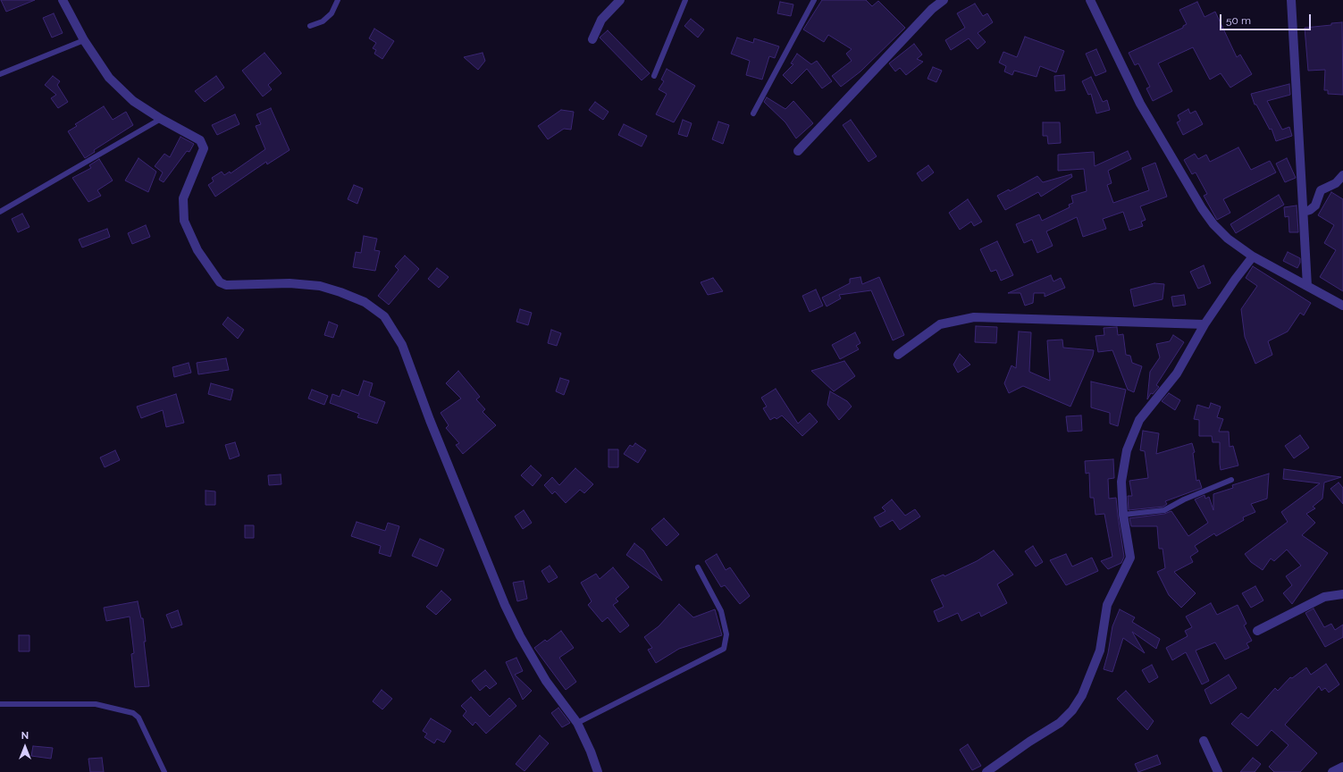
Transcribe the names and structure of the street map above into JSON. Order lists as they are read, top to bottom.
{
  "scale_bar": "50 m",
  "north": "top"
}
